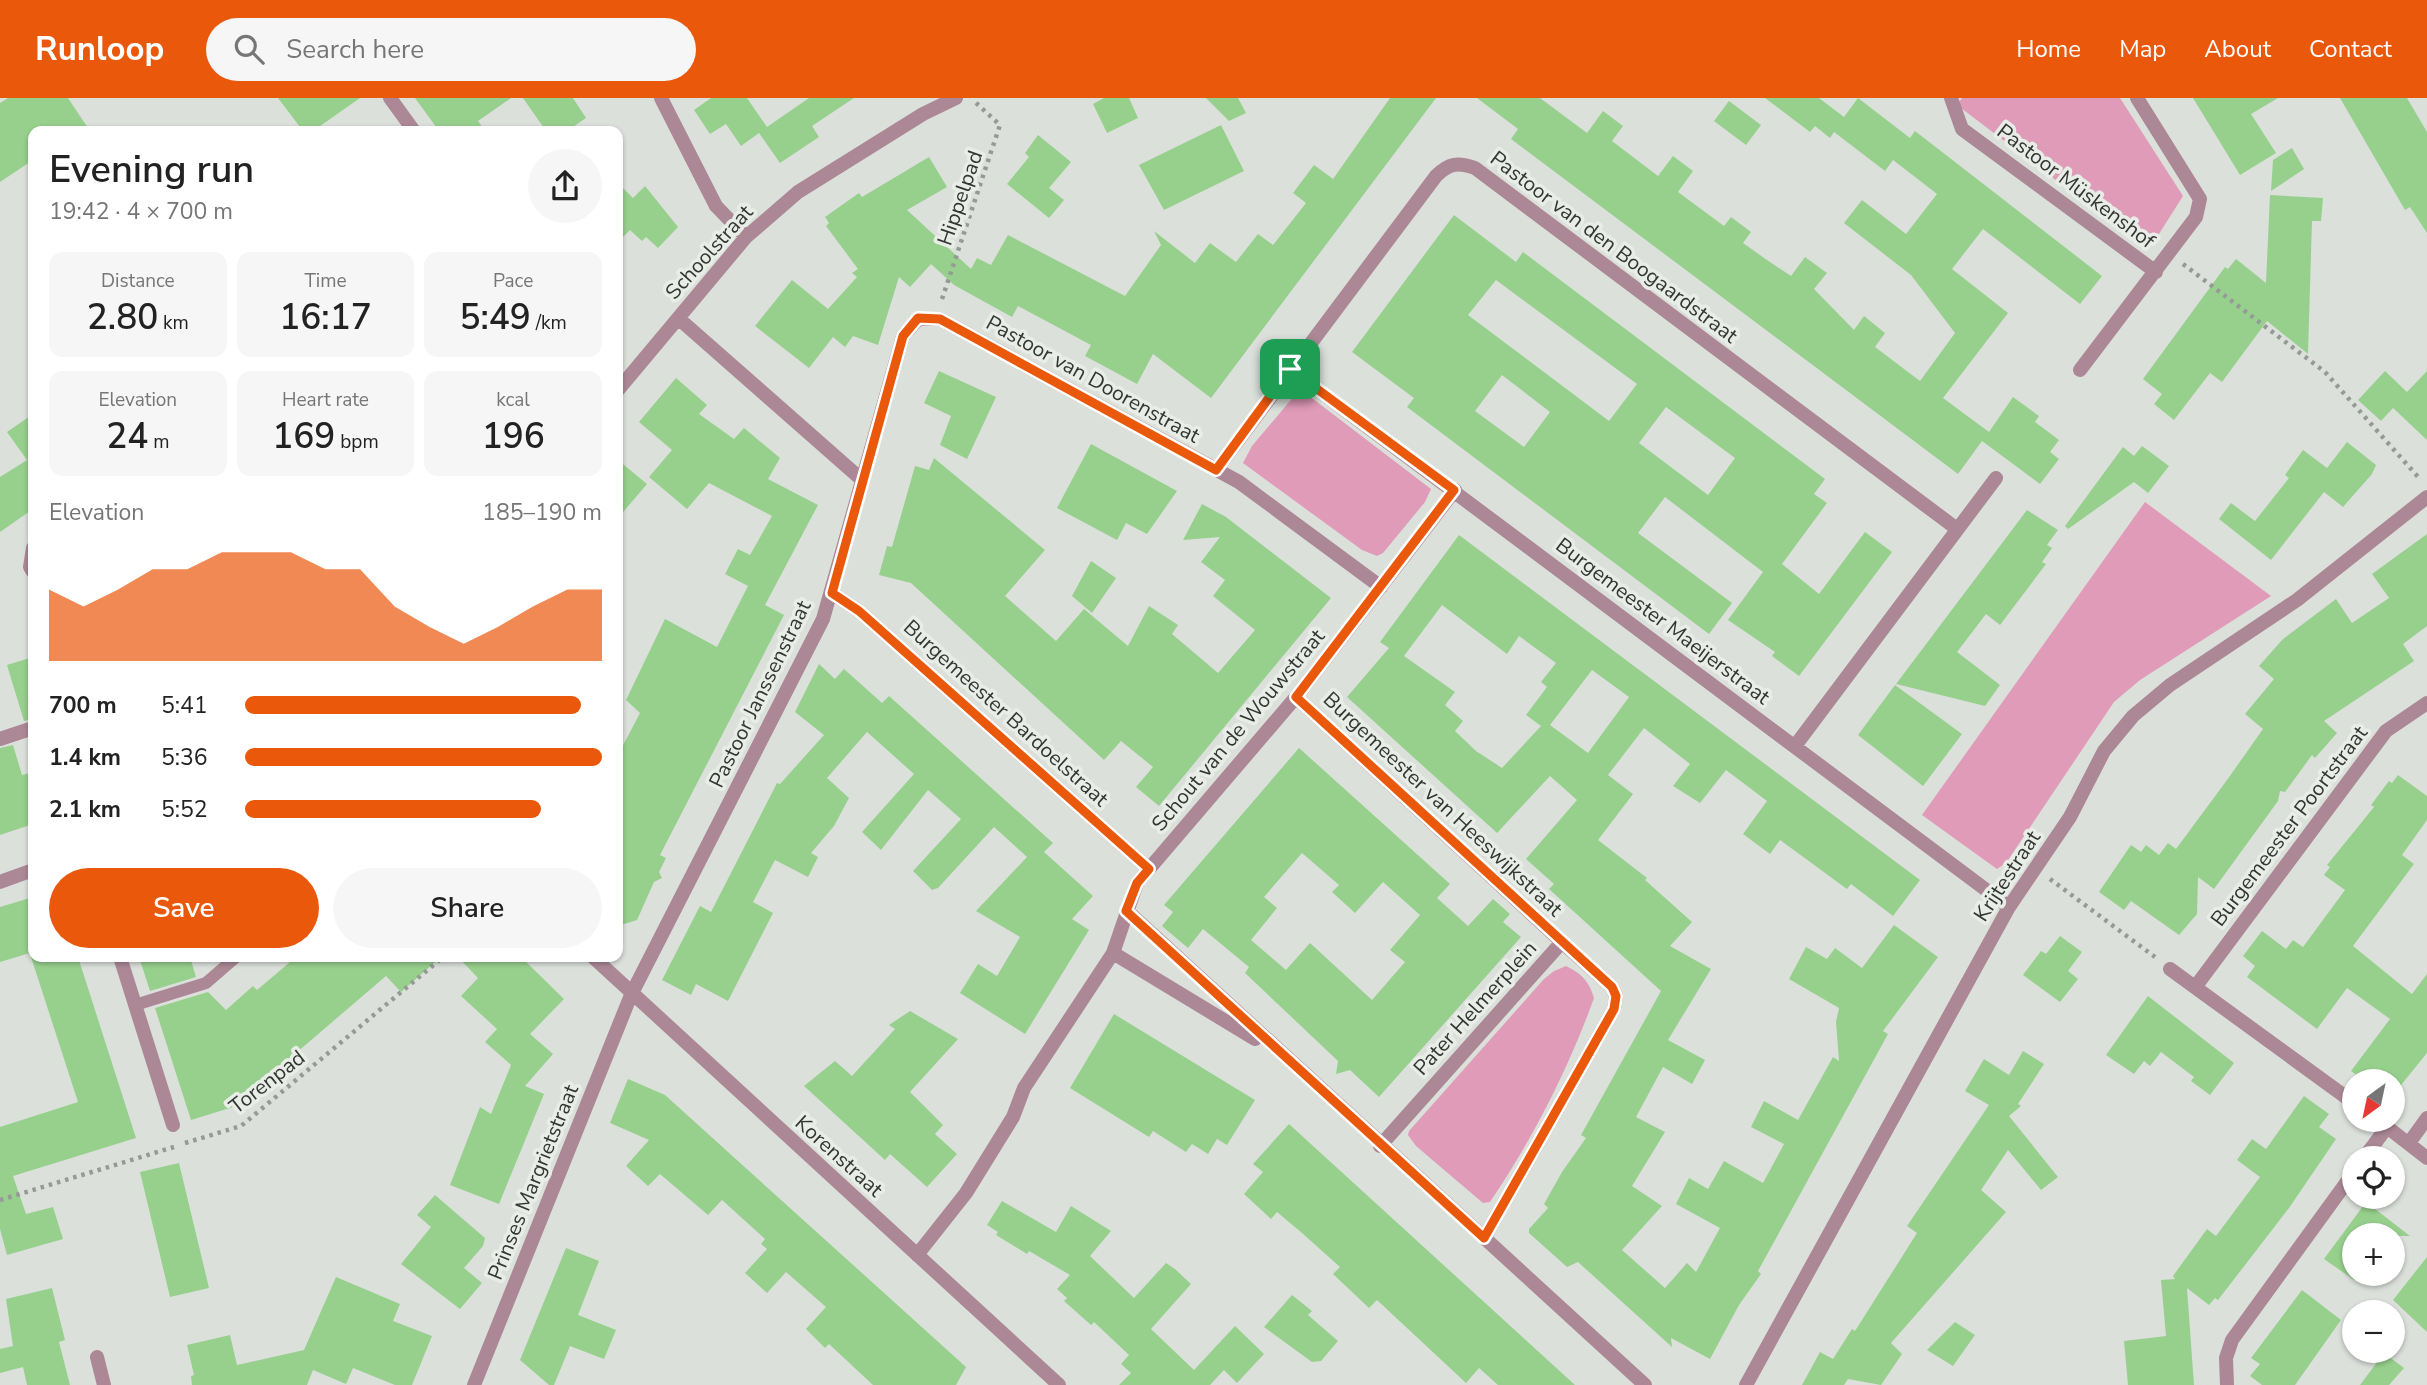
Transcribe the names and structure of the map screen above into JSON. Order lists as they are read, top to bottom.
{
  "streets": {
    "street": [
      "Pastoor Müskenshof",
      "Pastoor van den Boogaardstraat",
      "Schoolstraat",
      "Pastoor van Doorenstraat",
      "Burgemeester Maeijerstraat",
      "Pastoor Janssenstraat",
      "Burgemeester Bardoelstraat",
      "Schout van de Wouwstraat",
      "Burgemeester van Heeswijkstraat",
      "Burgemeester Poortstraat",
      "Krijtestraat",
      "Pater Helmerplein",
      "Korenstraat",
      "Prinses Margrietstraat"
    ],
    "path": ["Hippelpad", "Torenpad"]
  },
  "crossings": [
    ["Hippelpad", "Pastoor van Doorenstraat"],
    ["Pastoor van den Boogaardstraat", "Pastoor van Doorenstraat"],
    ["Pastoor van den Boogaardstraat", "Burgemeester Maeijerstraat"],
    ["Pastoor van Doorenstraat", "Pastoor Janssenstraat"],
    ["Pastoor van Doorenstraat", "Schout van de Wouwstraat"],
    ["Burgemeester Maeijerstraat", "Schout van de Wouwstraat"],
    ["Burgemeester Maeijerstraat", "Krijtestraat"],
    ["Pastoor Janssenstraat", "Burgemeester Bardoelstraat"],
    ["Pastoor Janssenstraat", "Korenstraat"],
    ["Pastoor Janssenstraat", "Prinses Margrietstraat"],
    ["Burgemeester Bardoelstraat", "Schout van de Wouwstraat"],
    ["Schout van de Wouwstraat", "Burgemeester van Heeswijkstraat"],
    ["Schout van de Wouwstraat", "Korenstraat"],
    ["Burgemeester van Heeswijkstraat", "Pater Helmerplein"],
    ["Korenstraat", "Prinses Margrietstraat"]
  ],
  "north": "bottom left",
  "page": {
    "header": "Runloop",
    "search": "Search here",
    "nav": [
      "Home",
      "Map",
      "About",
      "Contact"
    ],
    "heading": ["Evening run", "19:42 · 4 × 700 m"],
    "stats": [
      ["Distance", "2.80 km"],
      ["Time", "16:17"],
      ["Pace", "5:49 /km"],
      ["Elevation", "24 m"],
      ["Heart rate", "169 bpm"],
      ["kcal", "196"]
    ],
    "chart": ["Elevation", "185–190 m"],
    "list": [
      {
        "name": "700 m",
        "note": "5:41"
      },
      {
        "name": "1.4 km",
        "note": "5:36"
      },
      {
        "name": "2.1 km",
        "note": "5:52"
      }
    ],
    "buttons": ["Save", "Share"],
    "map_buttons": ["+", "−"]
  }
}
